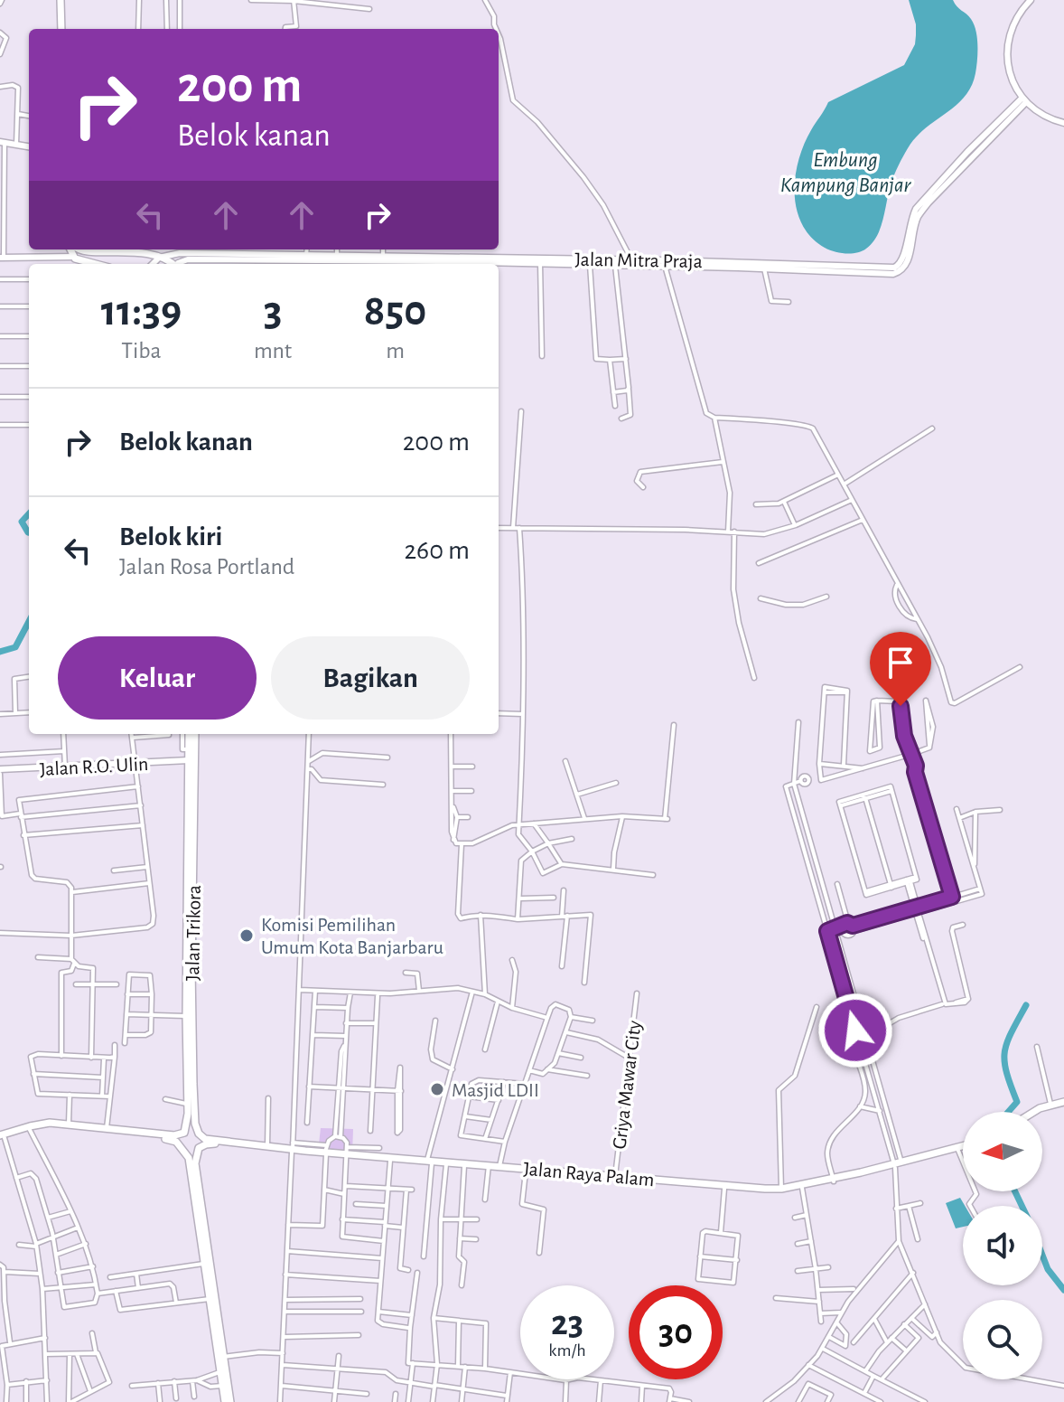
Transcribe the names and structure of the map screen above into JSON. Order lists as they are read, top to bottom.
{
  "streets": {
    "main road": ["Jalan Trikora", "Jalan Raya Palam"],
    "street": ["Jalan Mitra Praja", "Jalan R.O. Ulin", "Griya Mawar City"]
  },
  "crossings": [
    ["Jalan R.O. Ulin", "Jalan Trikora"],
    ["Jalan Trikora", "Jalan Raya Palam"],
    ["Griya Mawar City", "Jalan Raya Palam"]
  ],
  "water": ["Embung Kampung Banjar"],
  "places": ["Komisi Pemilihan Umum Kota Banjarbaru", "Masjid LDII"],
  "north": "left",
  "page": {
    "turn": ["200 m", "Belok kanan"],
    "eta": [
      "11:39",
      "Tiba",
      "3",
      "mnt",
      "850",
      "m"
    ],
    "list": [
      {
        "name": "Belok kanan",
        "value": "200 m"
      },
      {
        "name": "Belok kiri",
        "note": "Jalan Rosa Portland",
        "value": "260 m"
      }
    ],
    "buttons": ["Keluar", "Bagikan"],
    "speed": "23 km/h",
    "limit": "30"
  }
}
